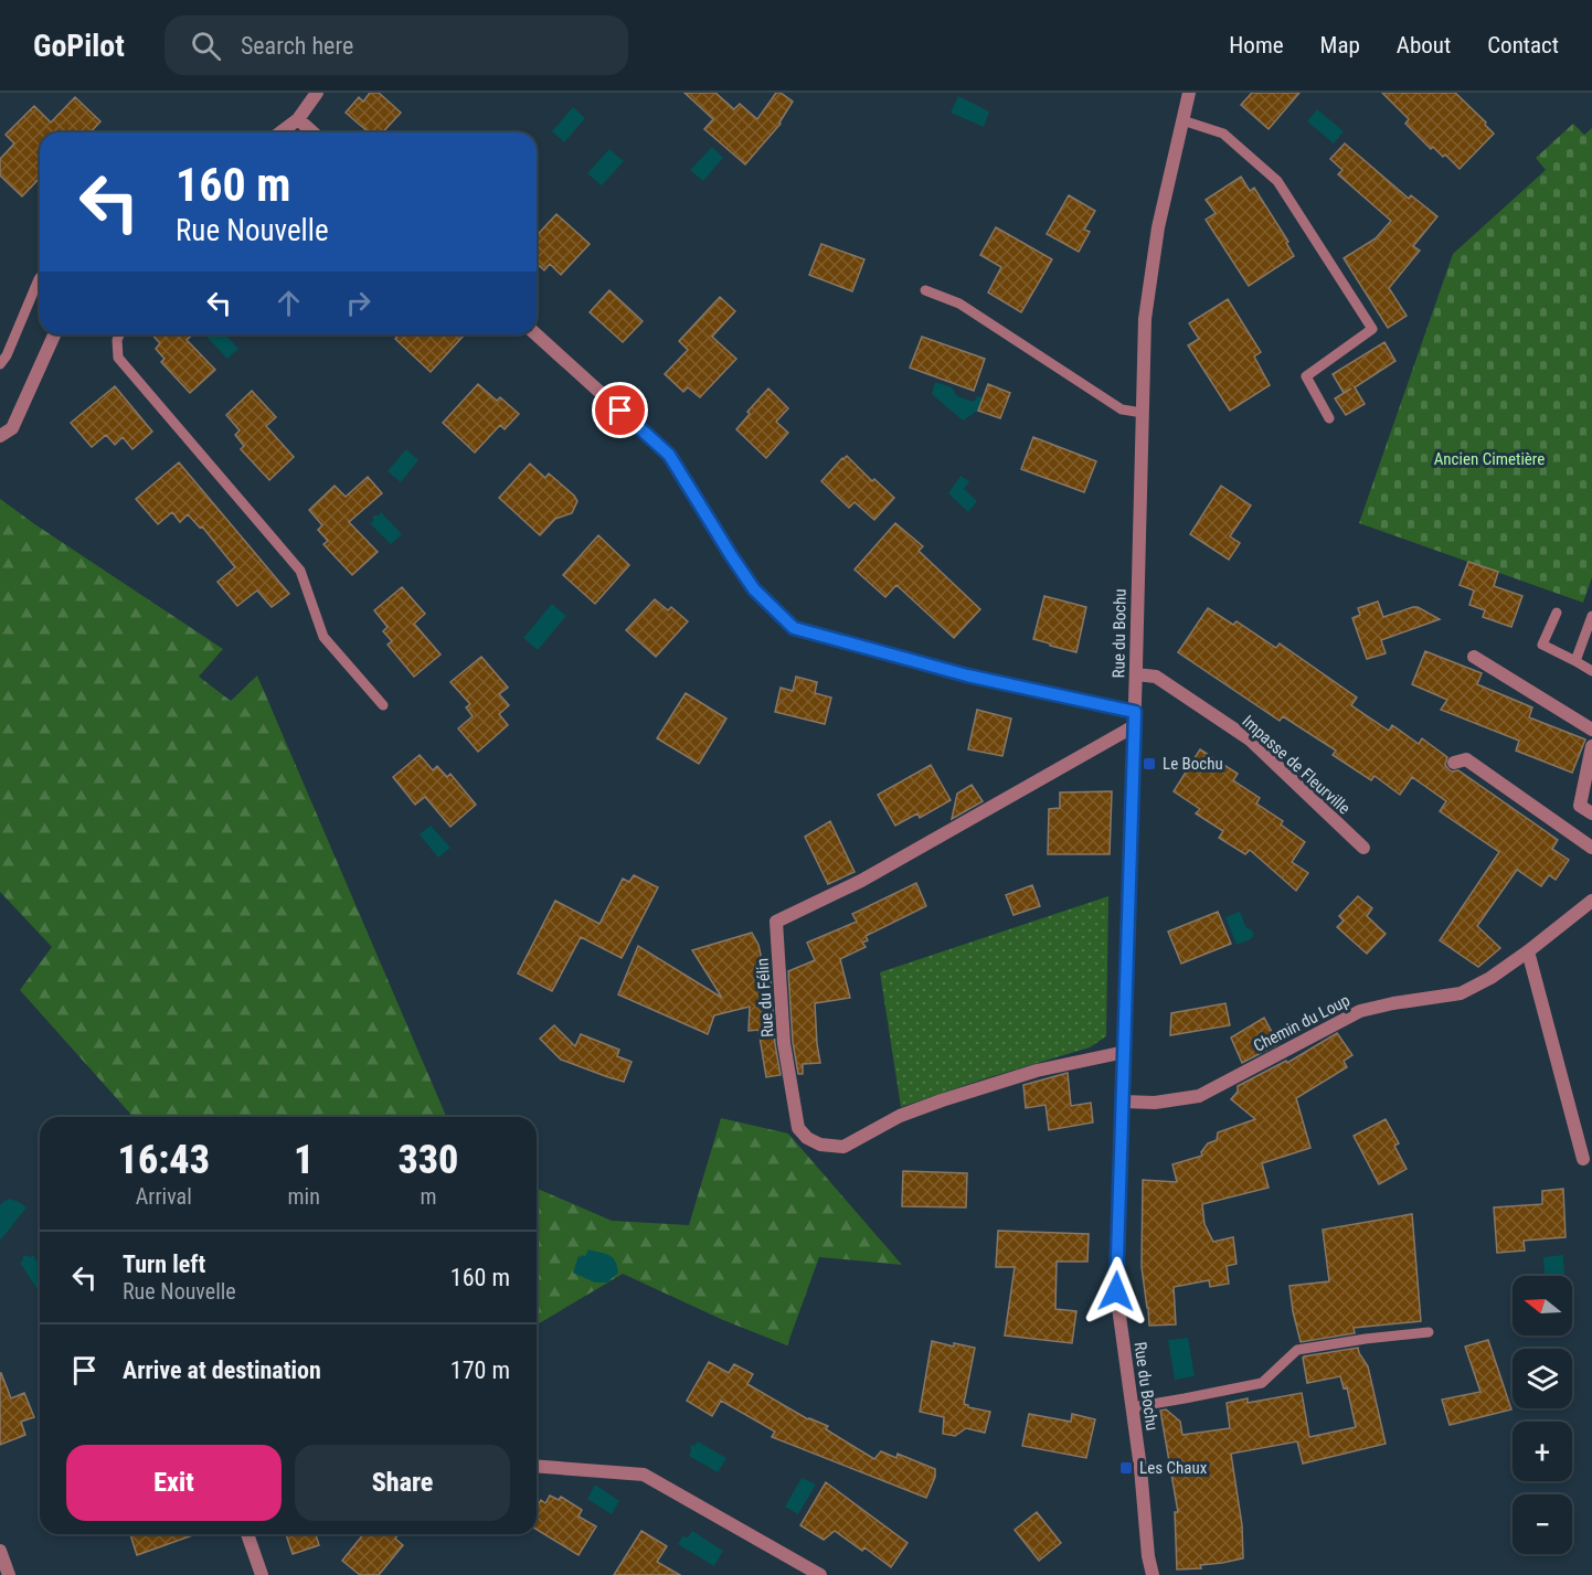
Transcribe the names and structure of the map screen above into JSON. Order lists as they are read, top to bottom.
{
  "streets": {
    "street": [
      "Rue du Bochu",
      "Impasse de Fleurville",
      "Rue du Félin",
      "Chemin du Loup"
    ]
  },
  "crossings": [
    ["Rue du Bochu", "Impasse de Fleurville"],
    ["Rue du Bochu", "Rue du Félin"],
    ["Rue du Bochu", "Chemin du Loup"]
  ],
  "parks": ["Ancien Cimetière"],
  "places": {
    "transit": ["Le Bochu", "Les Chaux"]
  },
  "north": "left",
  "page": {
    "header": "GoPilot",
    "search": "Search here",
    "nav": [
      "Home",
      "Map",
      "About",
      "Contact"
    ],
    "turn": ["160 m", "Rue Nouvelle"],
    "eta": [
      "16:43",
      "Arrival",
      "1",
      "min",
      "330",
      "m"
    ],
    "list": [
      {
        "name": "Turn left",
        "note": "Rue Nouvelle",
        "value": "160 m"
      },
      {
        "name": "Arrive at destination",
        "value": "170 m"
      }
    ],
    "map_buttons": ["+", "−"],
    "buttons": ["Exit", "Share"]
  }
}
